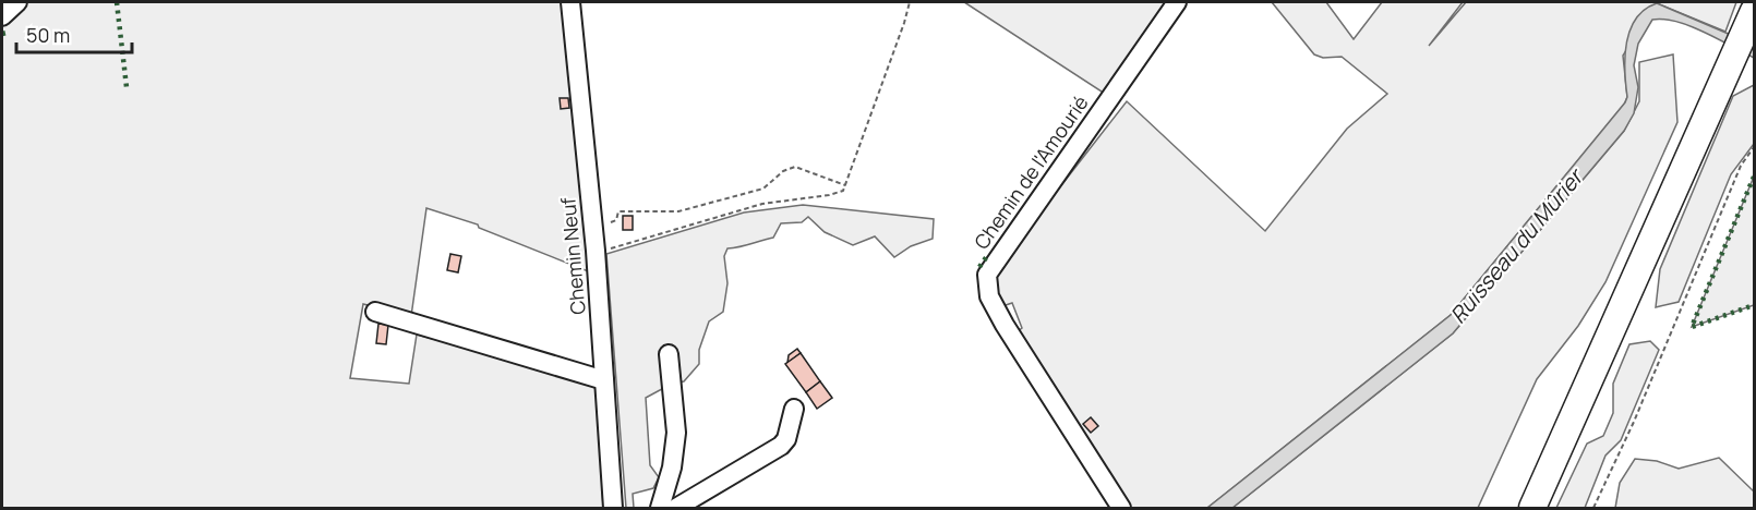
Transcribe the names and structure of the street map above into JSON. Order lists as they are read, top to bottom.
{
  "streets": {
    "street": ["Chemin de l'Amourié", "Chemin Neuf"]
  },
  "water": ["Ruisseau du Mûrier"],
  "scale_bar": "50 m"
}
